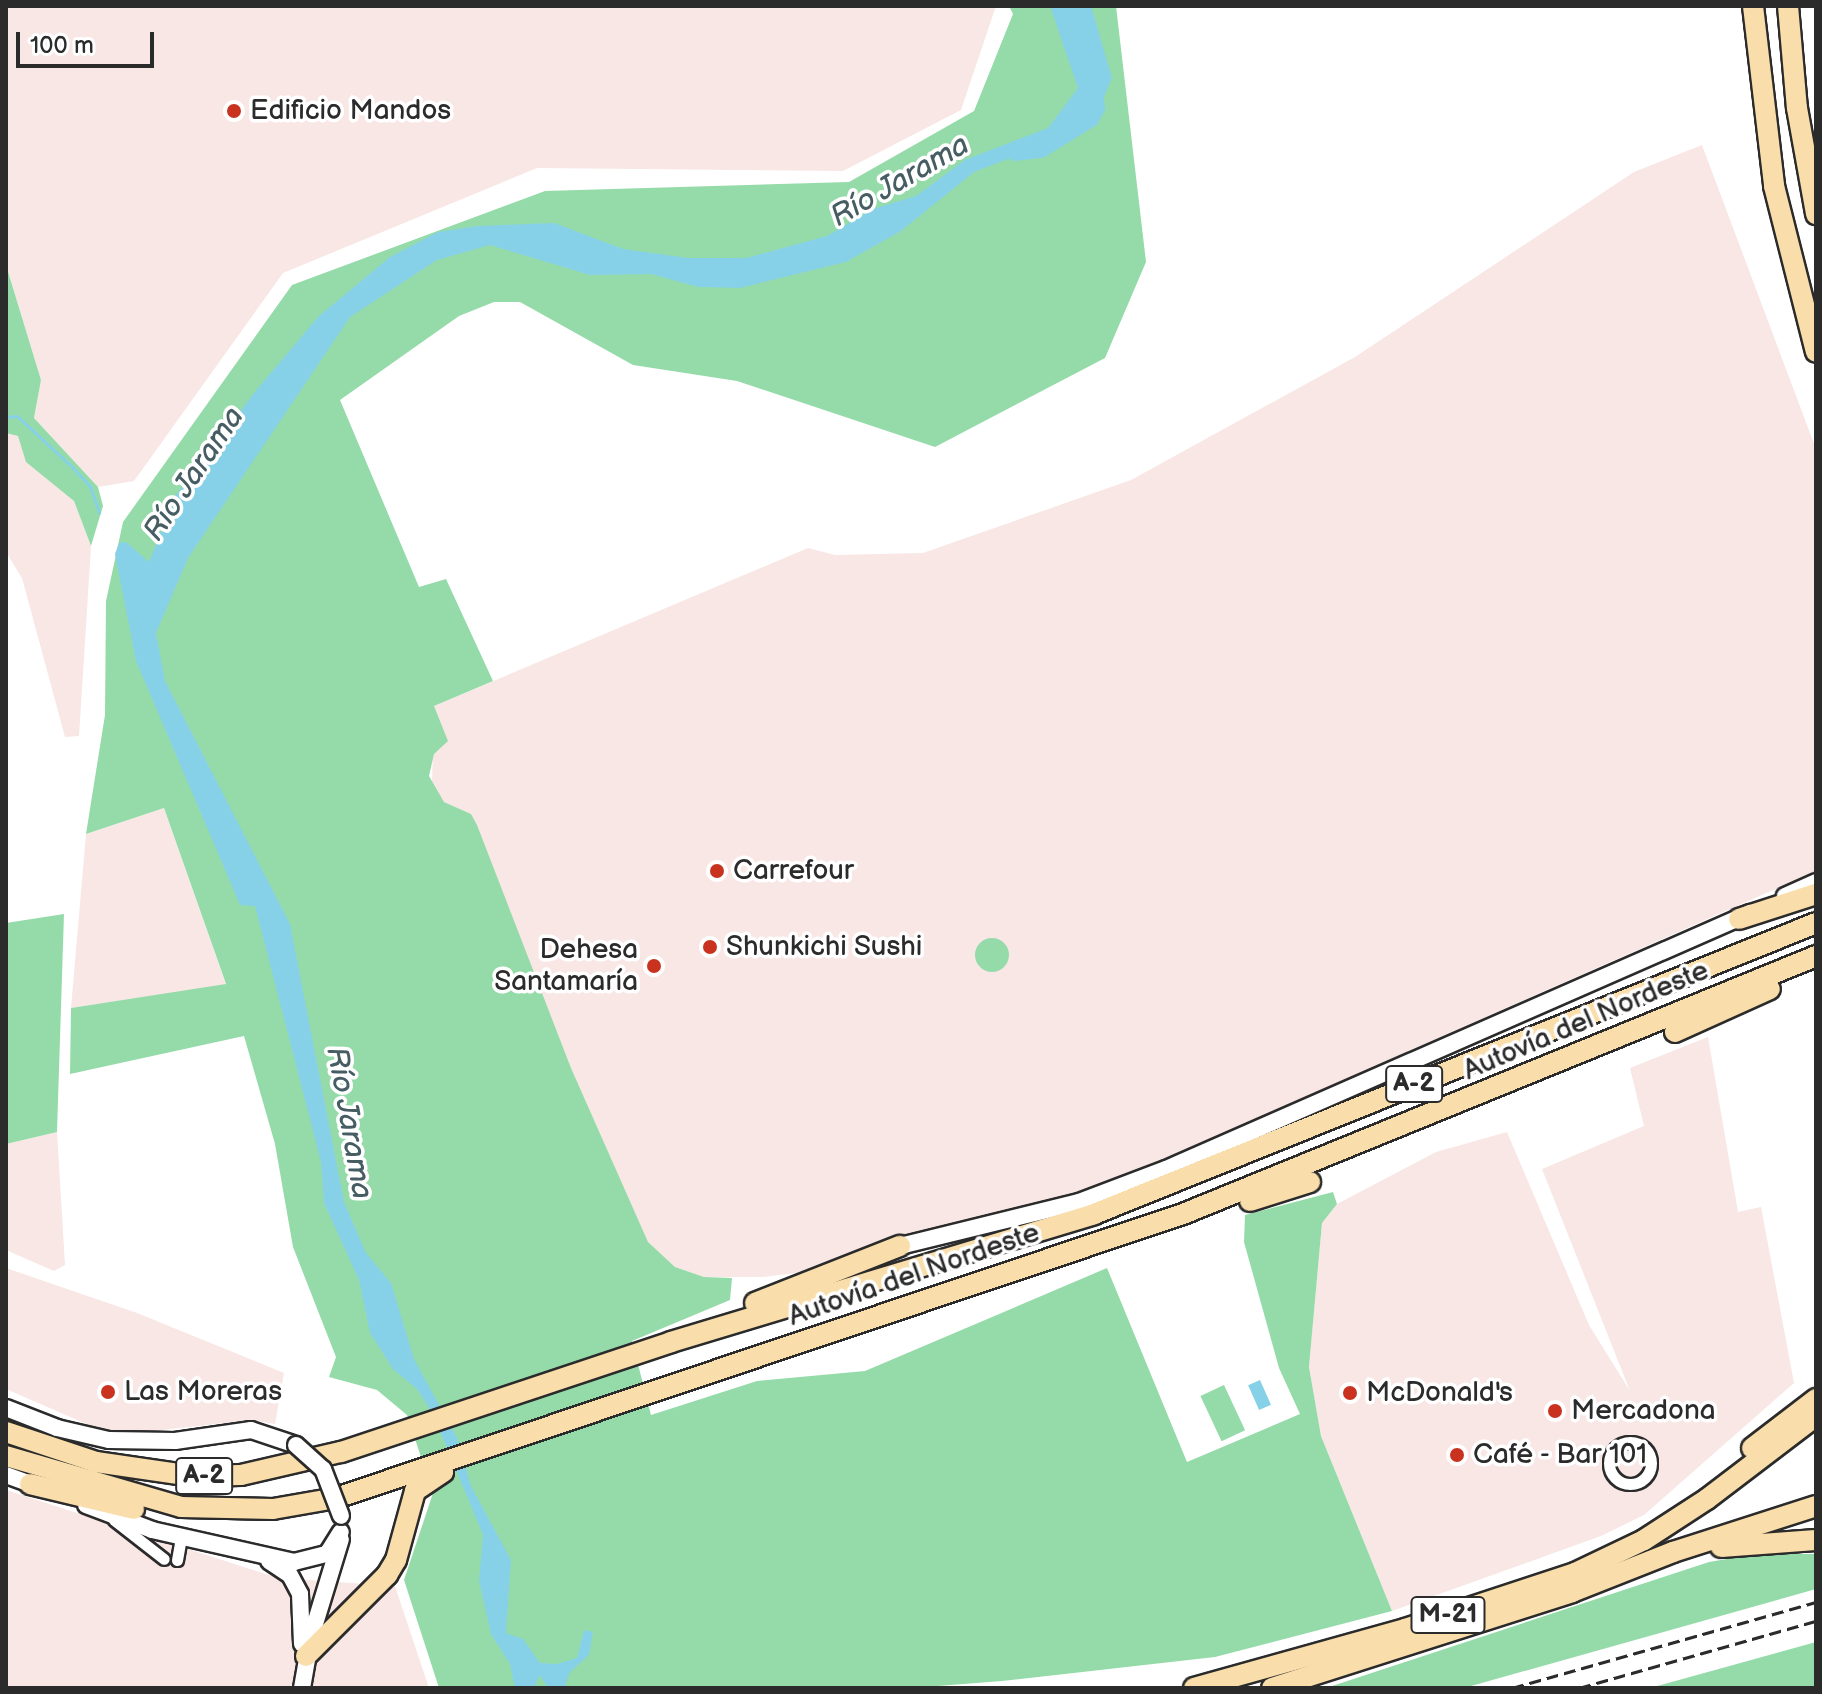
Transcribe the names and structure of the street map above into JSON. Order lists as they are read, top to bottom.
{
  "streets": {
    "highway": ["Autovía del Nordeste", "A-2", "M-21"]
  },
  "crossings": [
    ["Autovía del Nordeste", "A-2"]
  ],
  "water": ["Río Jarama"],
  "places": [
    "Edificio Mandos",
    "Carrefour",
    "Shunkichi Sushi",
    "Dehesa Santamaría",
    "Las Moreras",
    "McDonald's",
    "Mercadona",
    "Café - Bar 101"
  ],
  "scale_bar": "100 m"
}
